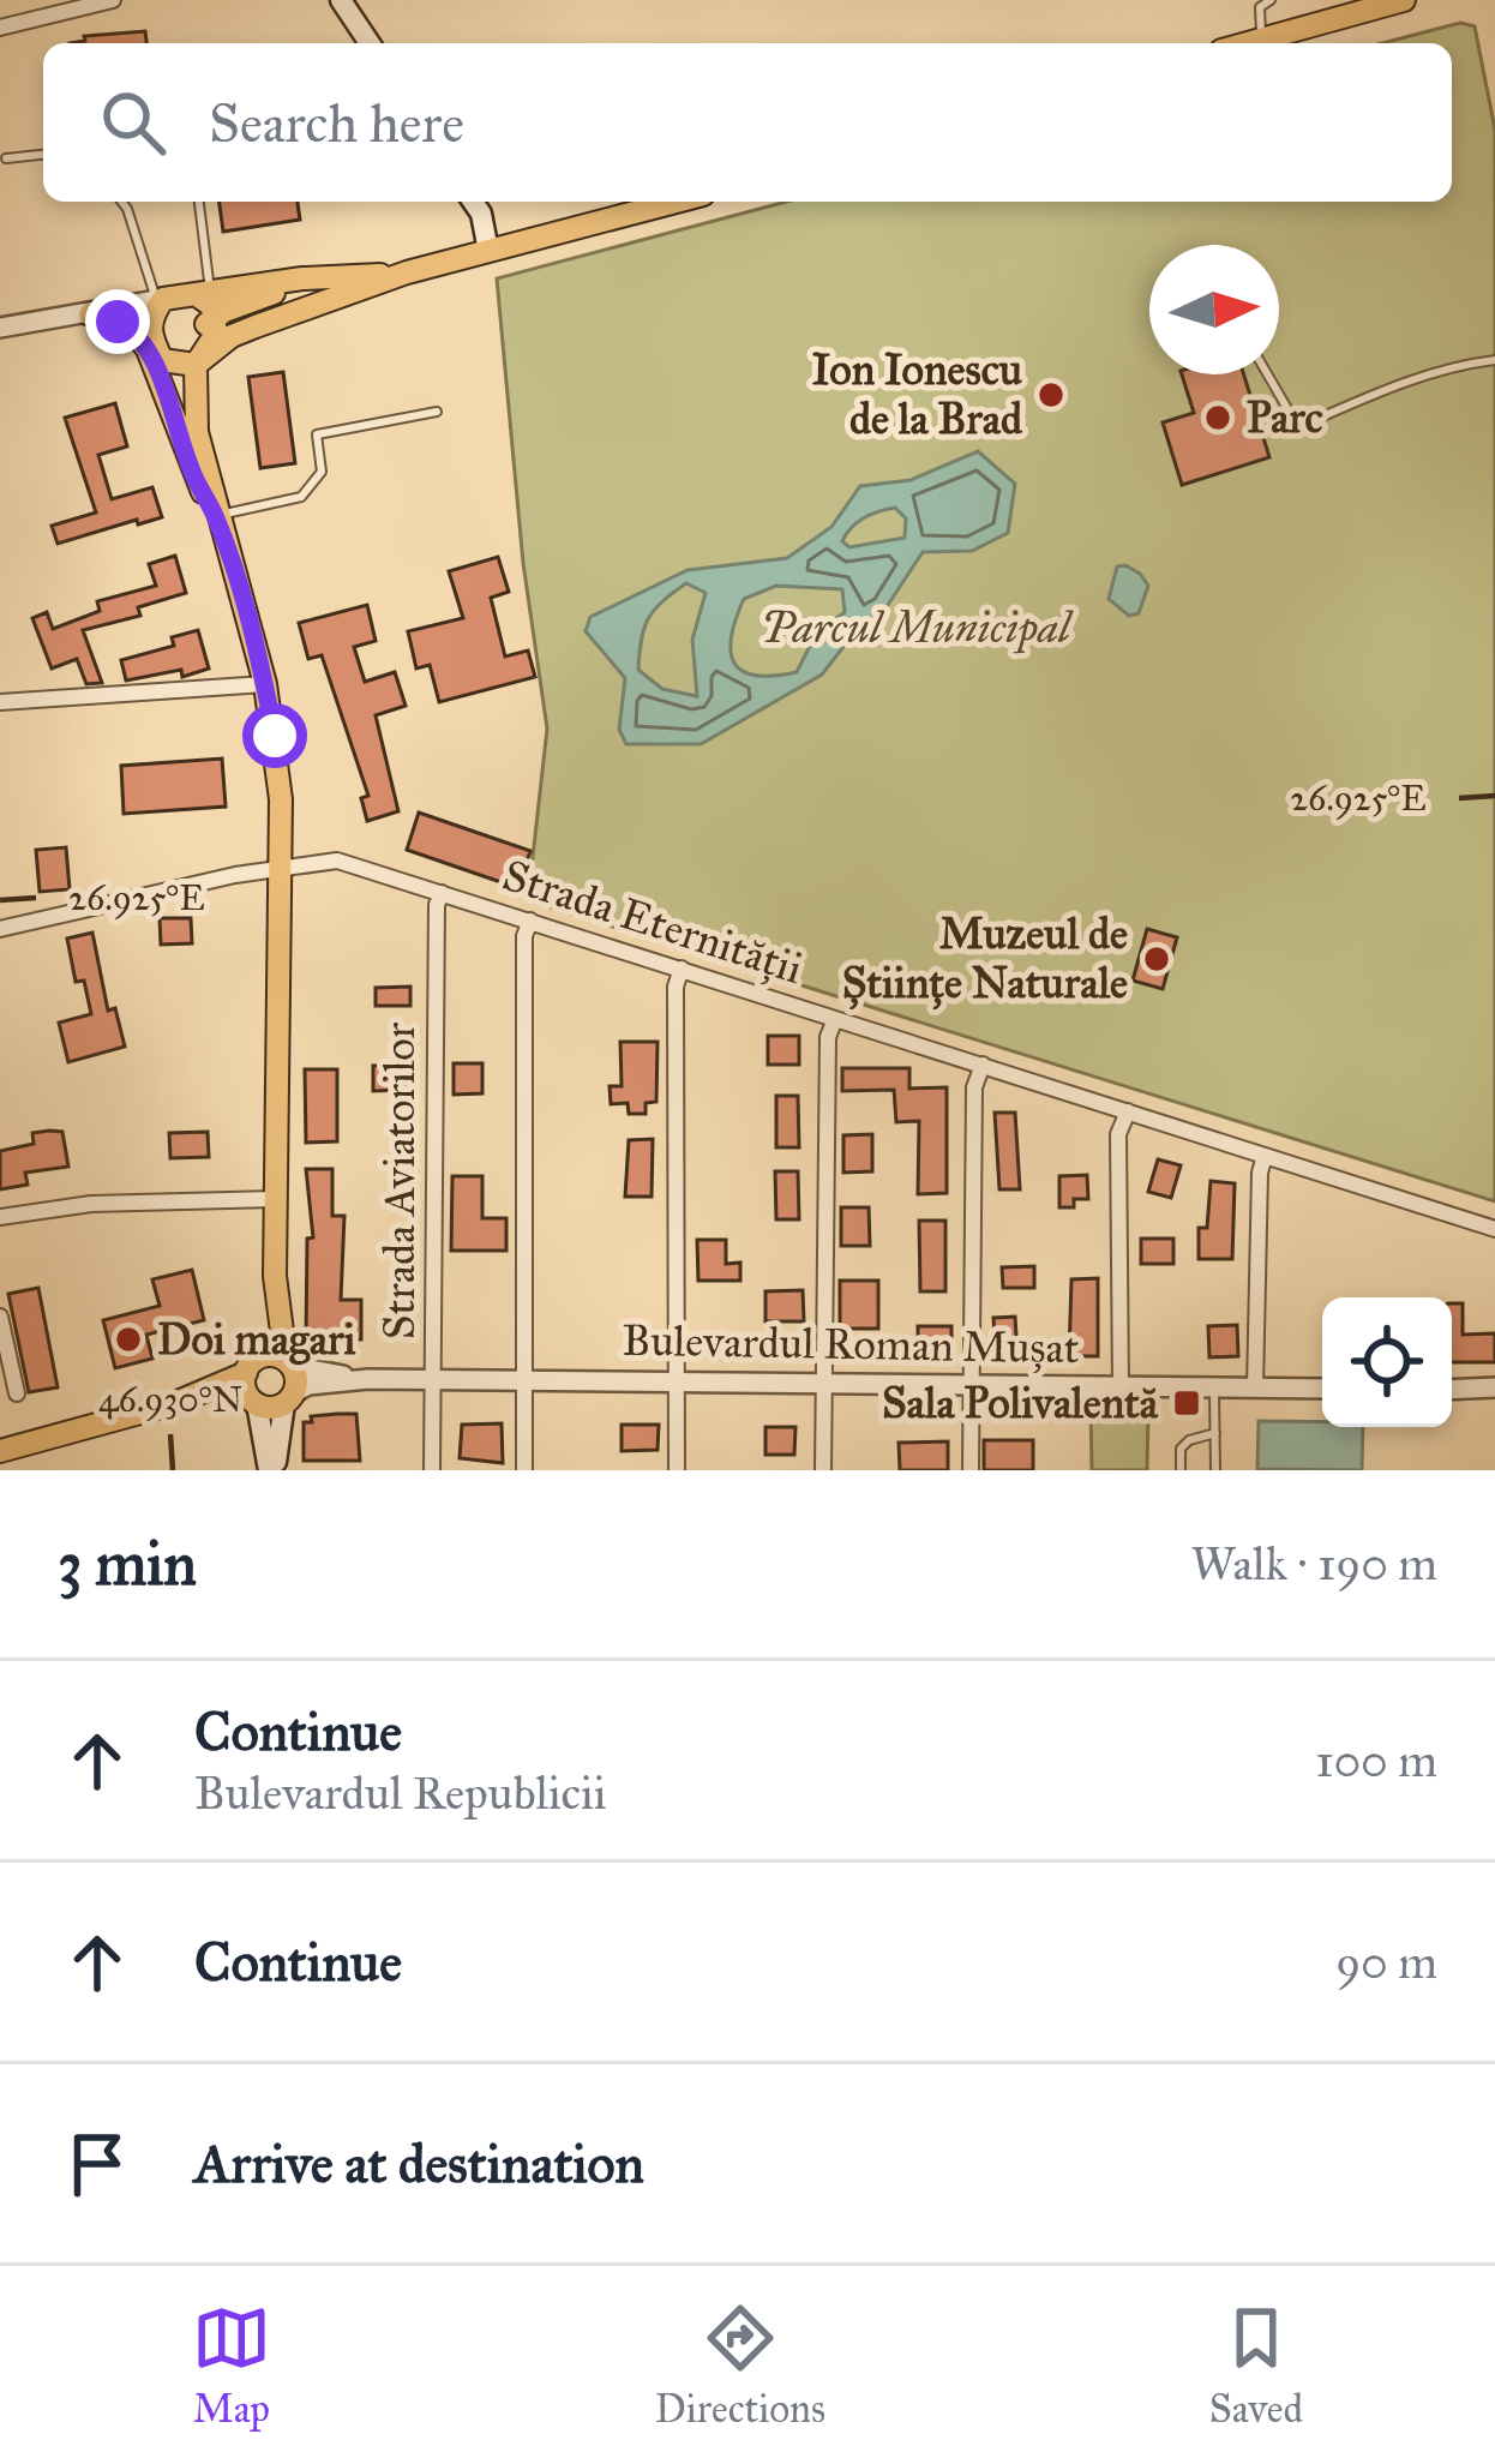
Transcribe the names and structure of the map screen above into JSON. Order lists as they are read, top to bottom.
{
  "streets": {
    "street": ["Strada Eternității", "Strada Aviatorilor", "Bulevardul Roman Mușat"]
  },
  "crossings": [
    ["Strada Eternității", "Strada Aviatorilor"],
    ["Strada Aviatorilor", "Bulevardul Roman Mușat"]
  ],
  "parks": ["Parcul Municipal"],
  "places": {
    "other": [
      "Ion Ionescu de la Brad",
      "Parc",
      "Muzeul de Științe Naturale",
      "Doi magari"
    ],
    "transit": ["Sala Polivalentă"]
  },
  "north": "right",
  "page": {
    "search": "Search here",
    "heading": ["3 min", "Walk · 190 m"],
    "list": [
      ["Continue", "Bulevardul Republicii", "100 m"],
      ["Continue", "90 m"],
      "Arrive at destination"
    ],
    "nav": ["Map", "Directions", "Saved"]
  },
  "coordinates": ["26.925°E", "46.930°N"]
}
